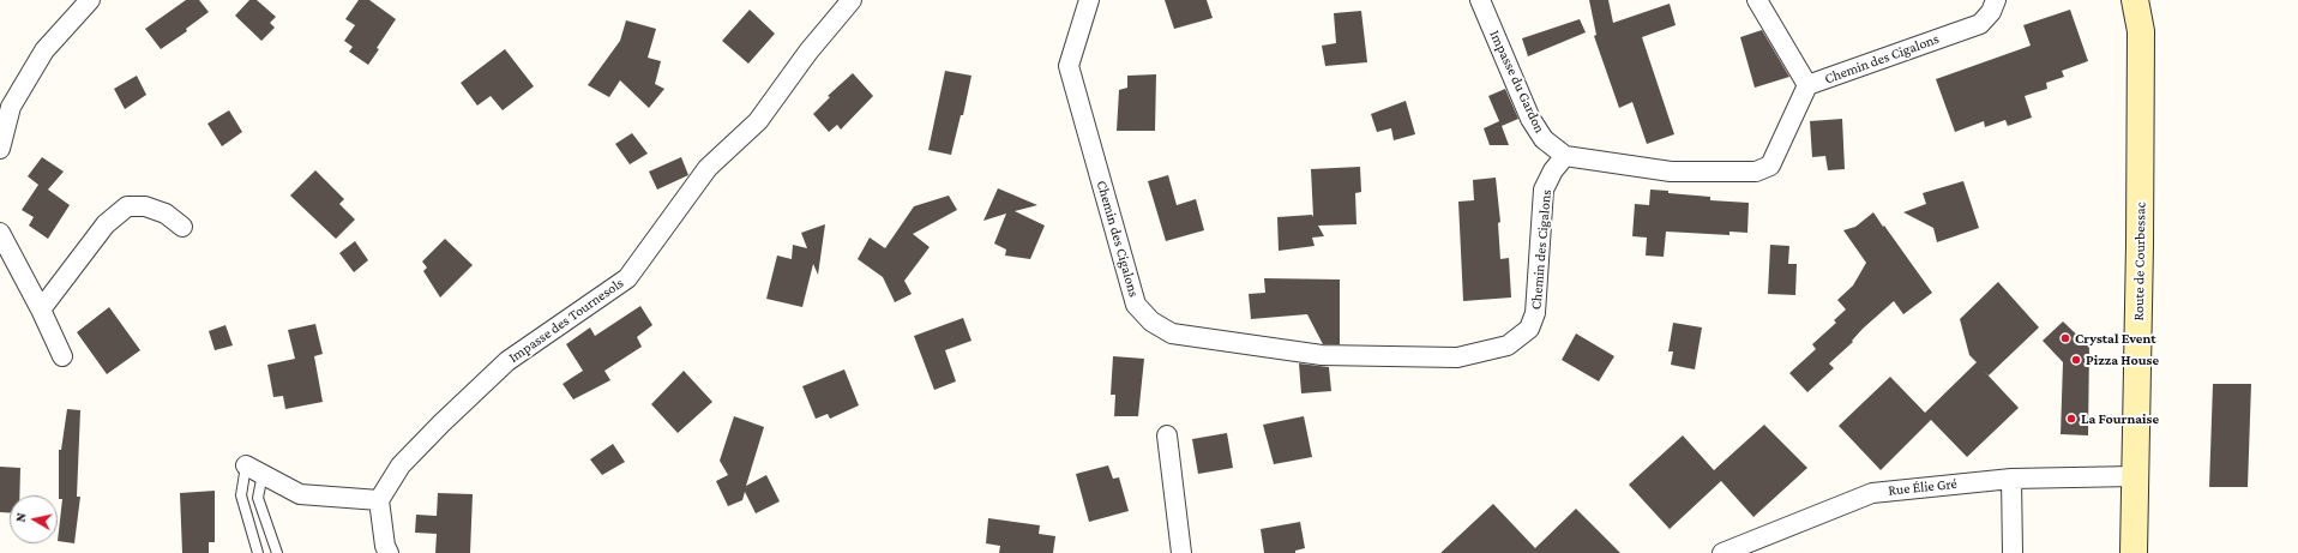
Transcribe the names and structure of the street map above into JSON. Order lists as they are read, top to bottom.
{
  "streets": {
    "street": [
      "Chemin des Cigalons",
      "Impasse du Gardon",
      "Route de Courbessac",
      "Impasse des Tournesols",
      "Rue Élie Gré"
    ]
  },
  "crossings": [
    ["Chemin des Cigalons", "Impasse du Gardon"],
    ["Route de Courbessac", "Rue Élie Gré"]
  ],
  "places": ["Crystal Event", "Pizza House", "La Fournaise"],
  "north": "left"
}
